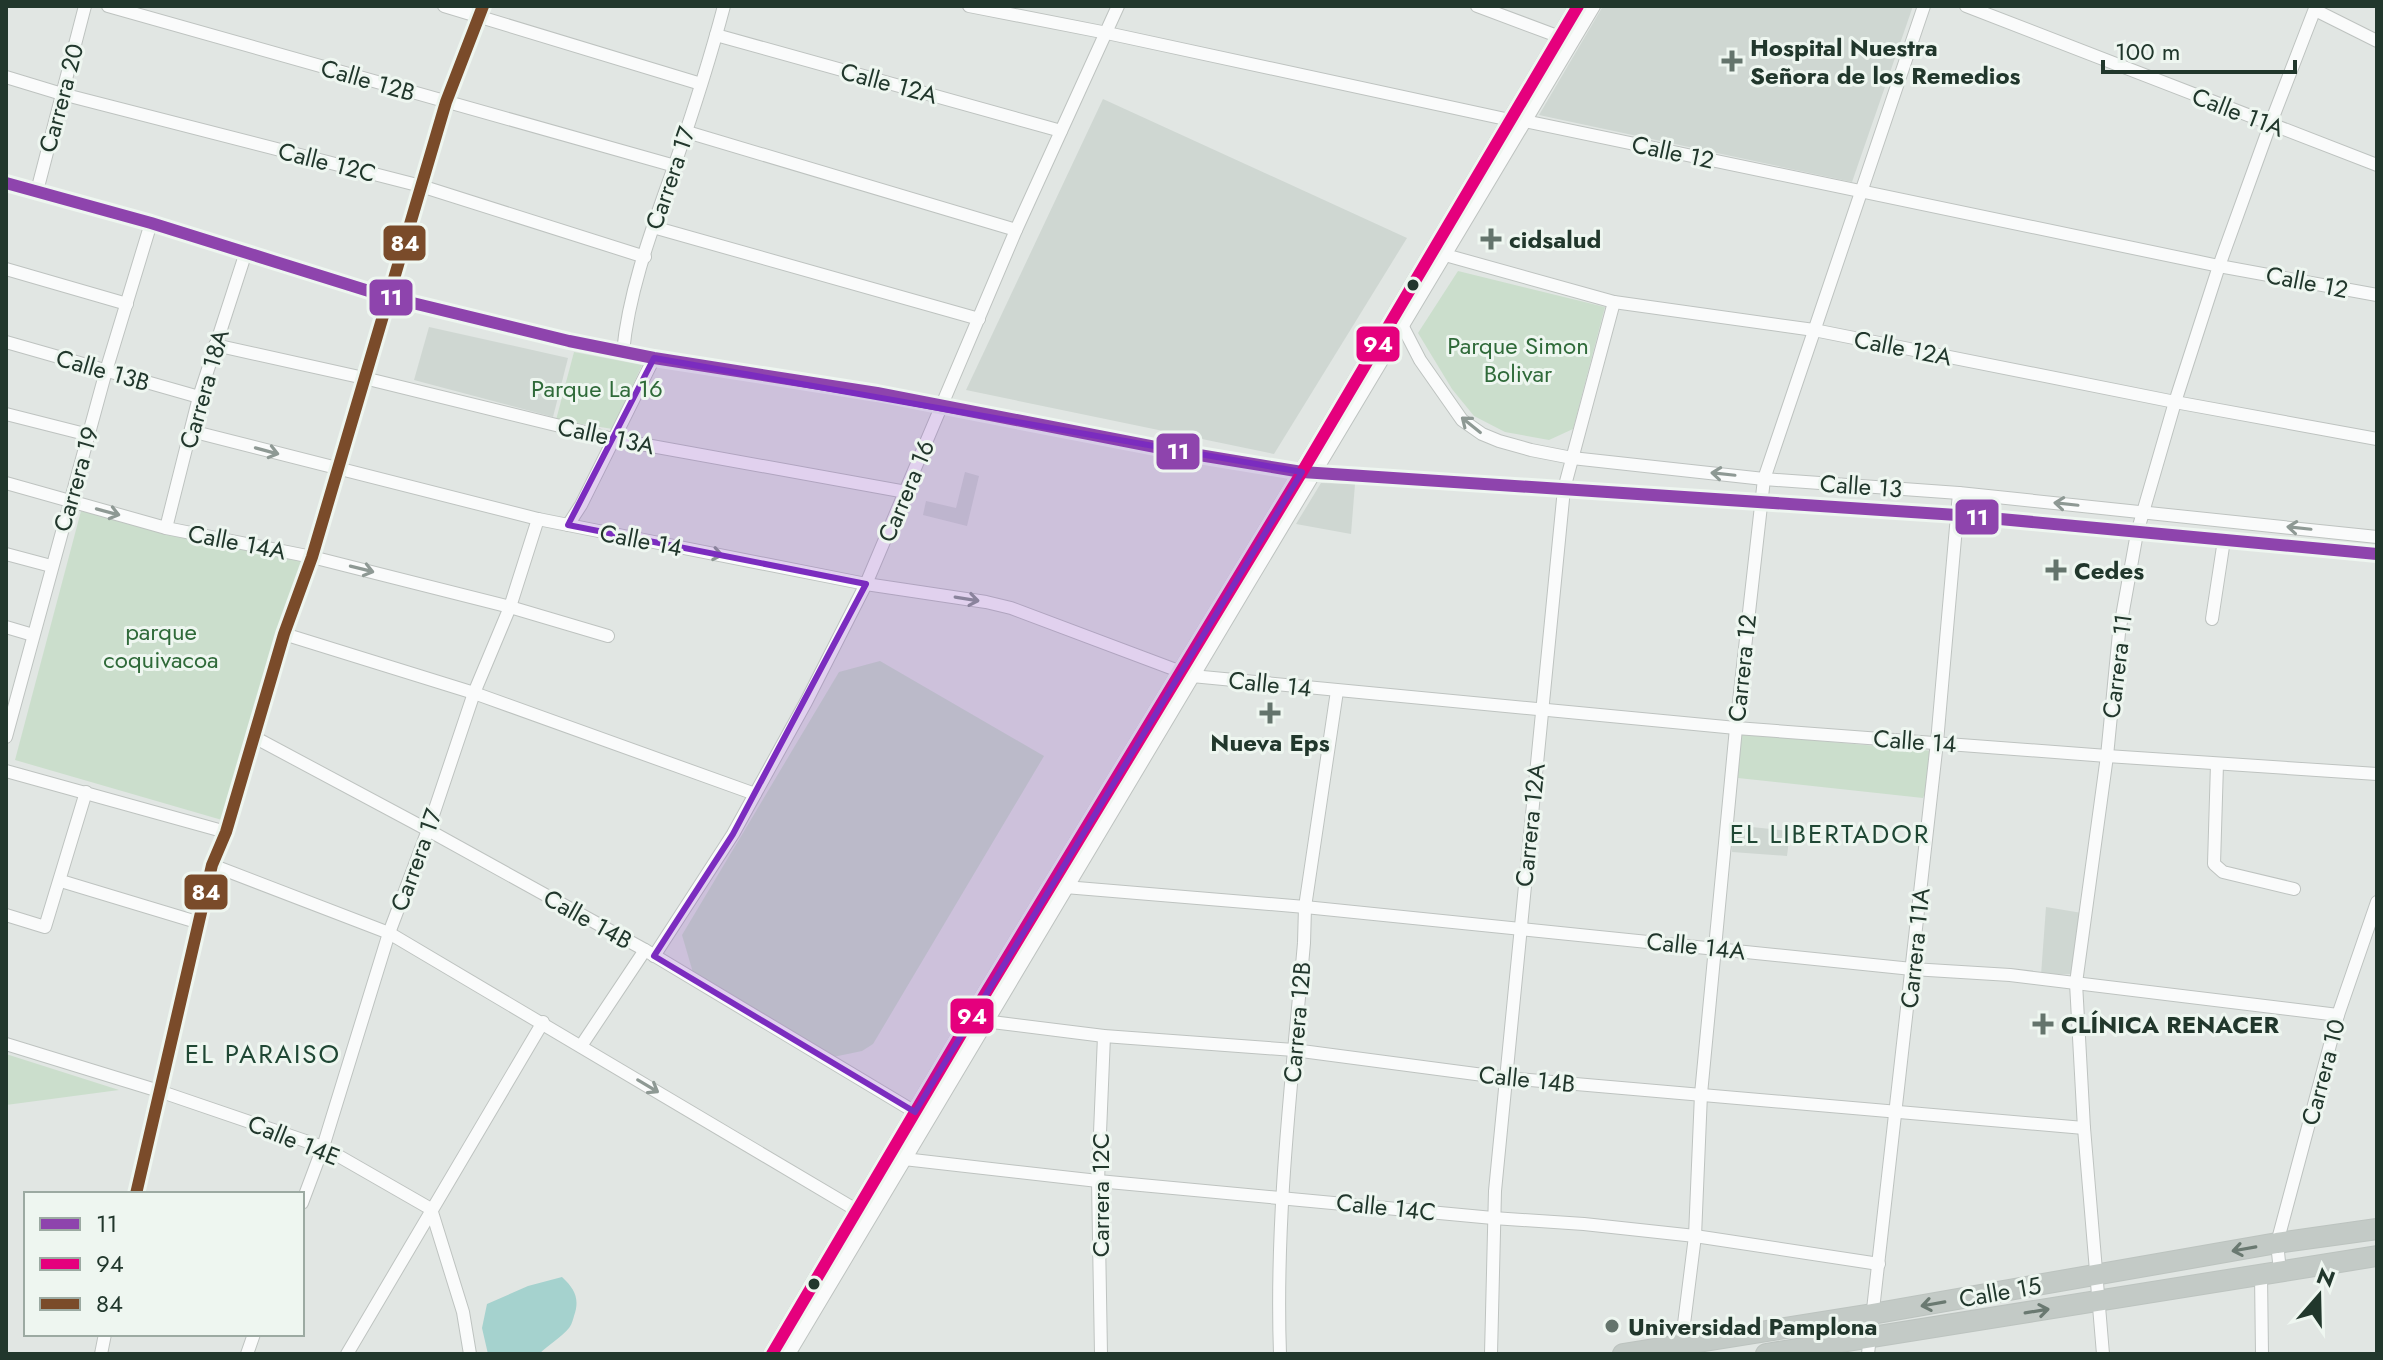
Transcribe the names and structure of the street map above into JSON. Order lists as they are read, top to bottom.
{
  "streets": {
    "highway": ["Calle 15"],
    "street": [
      "Calle 12B",
      "Calle 12A",
      "Carrera 20",
      "Calle 11A",
      "Calle 12",
      "Calle 12C",
      "Carrera 17",
      "Calle 13B",
      "Carrera 18A",
      "Calle 13A",
      "Carrera 19",
      "Calle 13",
      "Carrera 16",
      "Calle 14",
      "Calle 14A",
      "Carrera 11",
      "Carrera 12",
      "Carrera 12A",
      "Calle 14B",
      "Carrera 11A",
      "Carrera 12B",
      "Carrera 10",
      "Calle 14E",
      "Carrera 12C",
      "Calle 14C"
    ]
  },
  "crossings": [
    ["Calle 12B", "Carrera 17"],
    ["Calle 12A", "Carrera 17"],
    ["Calle 12A", "Carrera 16"],
    ["Calle 12A", "Carrera 11"],
    ["Calle 12A", "Carrera 12"],
    ["Calle 12A", "Carrera 12A"],
    ["Carrera 20", "Calle 12C"],
    ["Carrera 20", "Calle 13"],
    ["Calle 11A", "Carrera 11"],
    ["Calle 12", "Carrera 16"],
    ["Calle 12", "Carrera 11"],
    ["Calle 12", "Carrera 12"],
    ["Calle 12C", "Carrera 17"],
    ["Carrera 17", "Calle 13"],
    ["Carrera 17", "Calle 14"],
    ["Carrera 17", "Calle 14A"],
    ["Carrera 17", "Calle 14B"],
    ["Carrera 17", "Calle 14E"],
    ["Calle 13B", "Carrera 18A"],
    ["Calle 13B", "Carrera 19"],
    ["Carrera 18A", "Calle 13A"],
    ["Carrera 18A", "Calle 13"],
    ["Carrera 18A", "Calle 14"],
    ["Carrera 18A", "Calle 14A"],
    ["Calle 13A", "Carrera 16"],
    ["Carrera 19", "Calle 13"],
    ["Carrera 19", "Calle 14A"],
    ["Calle 13", "Carrera 16"],
    ["Calle 13", "Carrera 11"],
    ["Calle 13", "Carrera 12"],
    ["Calle 13", "Carrera 12A"],
    ["Calle 13", "Carrera 11A"],
    ["Carrera 16", "Calle 14"],
    ["Carrera 16", "Calle 14B"],
    ["Calle 14", "Carrera 11"],
    ["Calle 14", "Carrera 12"],
    ["Calle 14", "Carrera 12A"],
    ["Calle 14", "Carrera 11A"],
    ["Calle 14", "Carrera 12B"],
    ["Calle 14A", "Carrera 11"],
    ["Calle 14A", "Carrera 12"],
    ["Calle 14A", "Carrera 12A"],
    ["Calle 14A", "Carrera 11A"],
    ["Calle 14A", "Carrera 12B"],
    ["Calle 14A", "Carrera 10"],
    ["Carrera 11", "Calle 14B"],
    ["Carrera 11", "Calle 15"],
    ["Carrera 12", "Calle 14B"],
    ["Carrera 12", "Calle 14C"],
    ["Carrera 12", "Calle 15"],
    ["Carrera 12A", "Calle 14B"],
    ["Carrera 12A", "Calle 14C"],
    ["Calle 14B", "Carrera 11A"],
    ["Calle 14B", "Carrera 12B"],
    ["Calle 14B", "Carrera 12C"],
    ["Carrera 11A", "Calle 14C"],
    ["Carrera 11A", "Calle 15"],
    ["Carrera 12B", "Calle 14C"],
    ["Carrera 10", "Calle 15"],
    ["Carrera 12C", "Calle 14C"]
  ],
  "one_way": ["Calle 14"],
  "districts": ["EL LIBERTADOR", "EL PARAISO"],
  "parks": ["Parque Simon Bolivar", "Parque La 16", "parque coquivacoa"],
  "places": {
    "health": [
      "Hospital Nuestra Señora de los Remedios",
      "cidsalud",
      "Cedes",
      "Nueva Eps",
      "CLÍNICA RENACER"
    ],
    "other": ["Universidad Pamplona"]
  },
  "lines": ["transit line 94", "transit line 84", "transit line 11"],
  "legend": ["11", "94", "84"],
  "scale_bar": "100 m",
  "north": "top"
}
